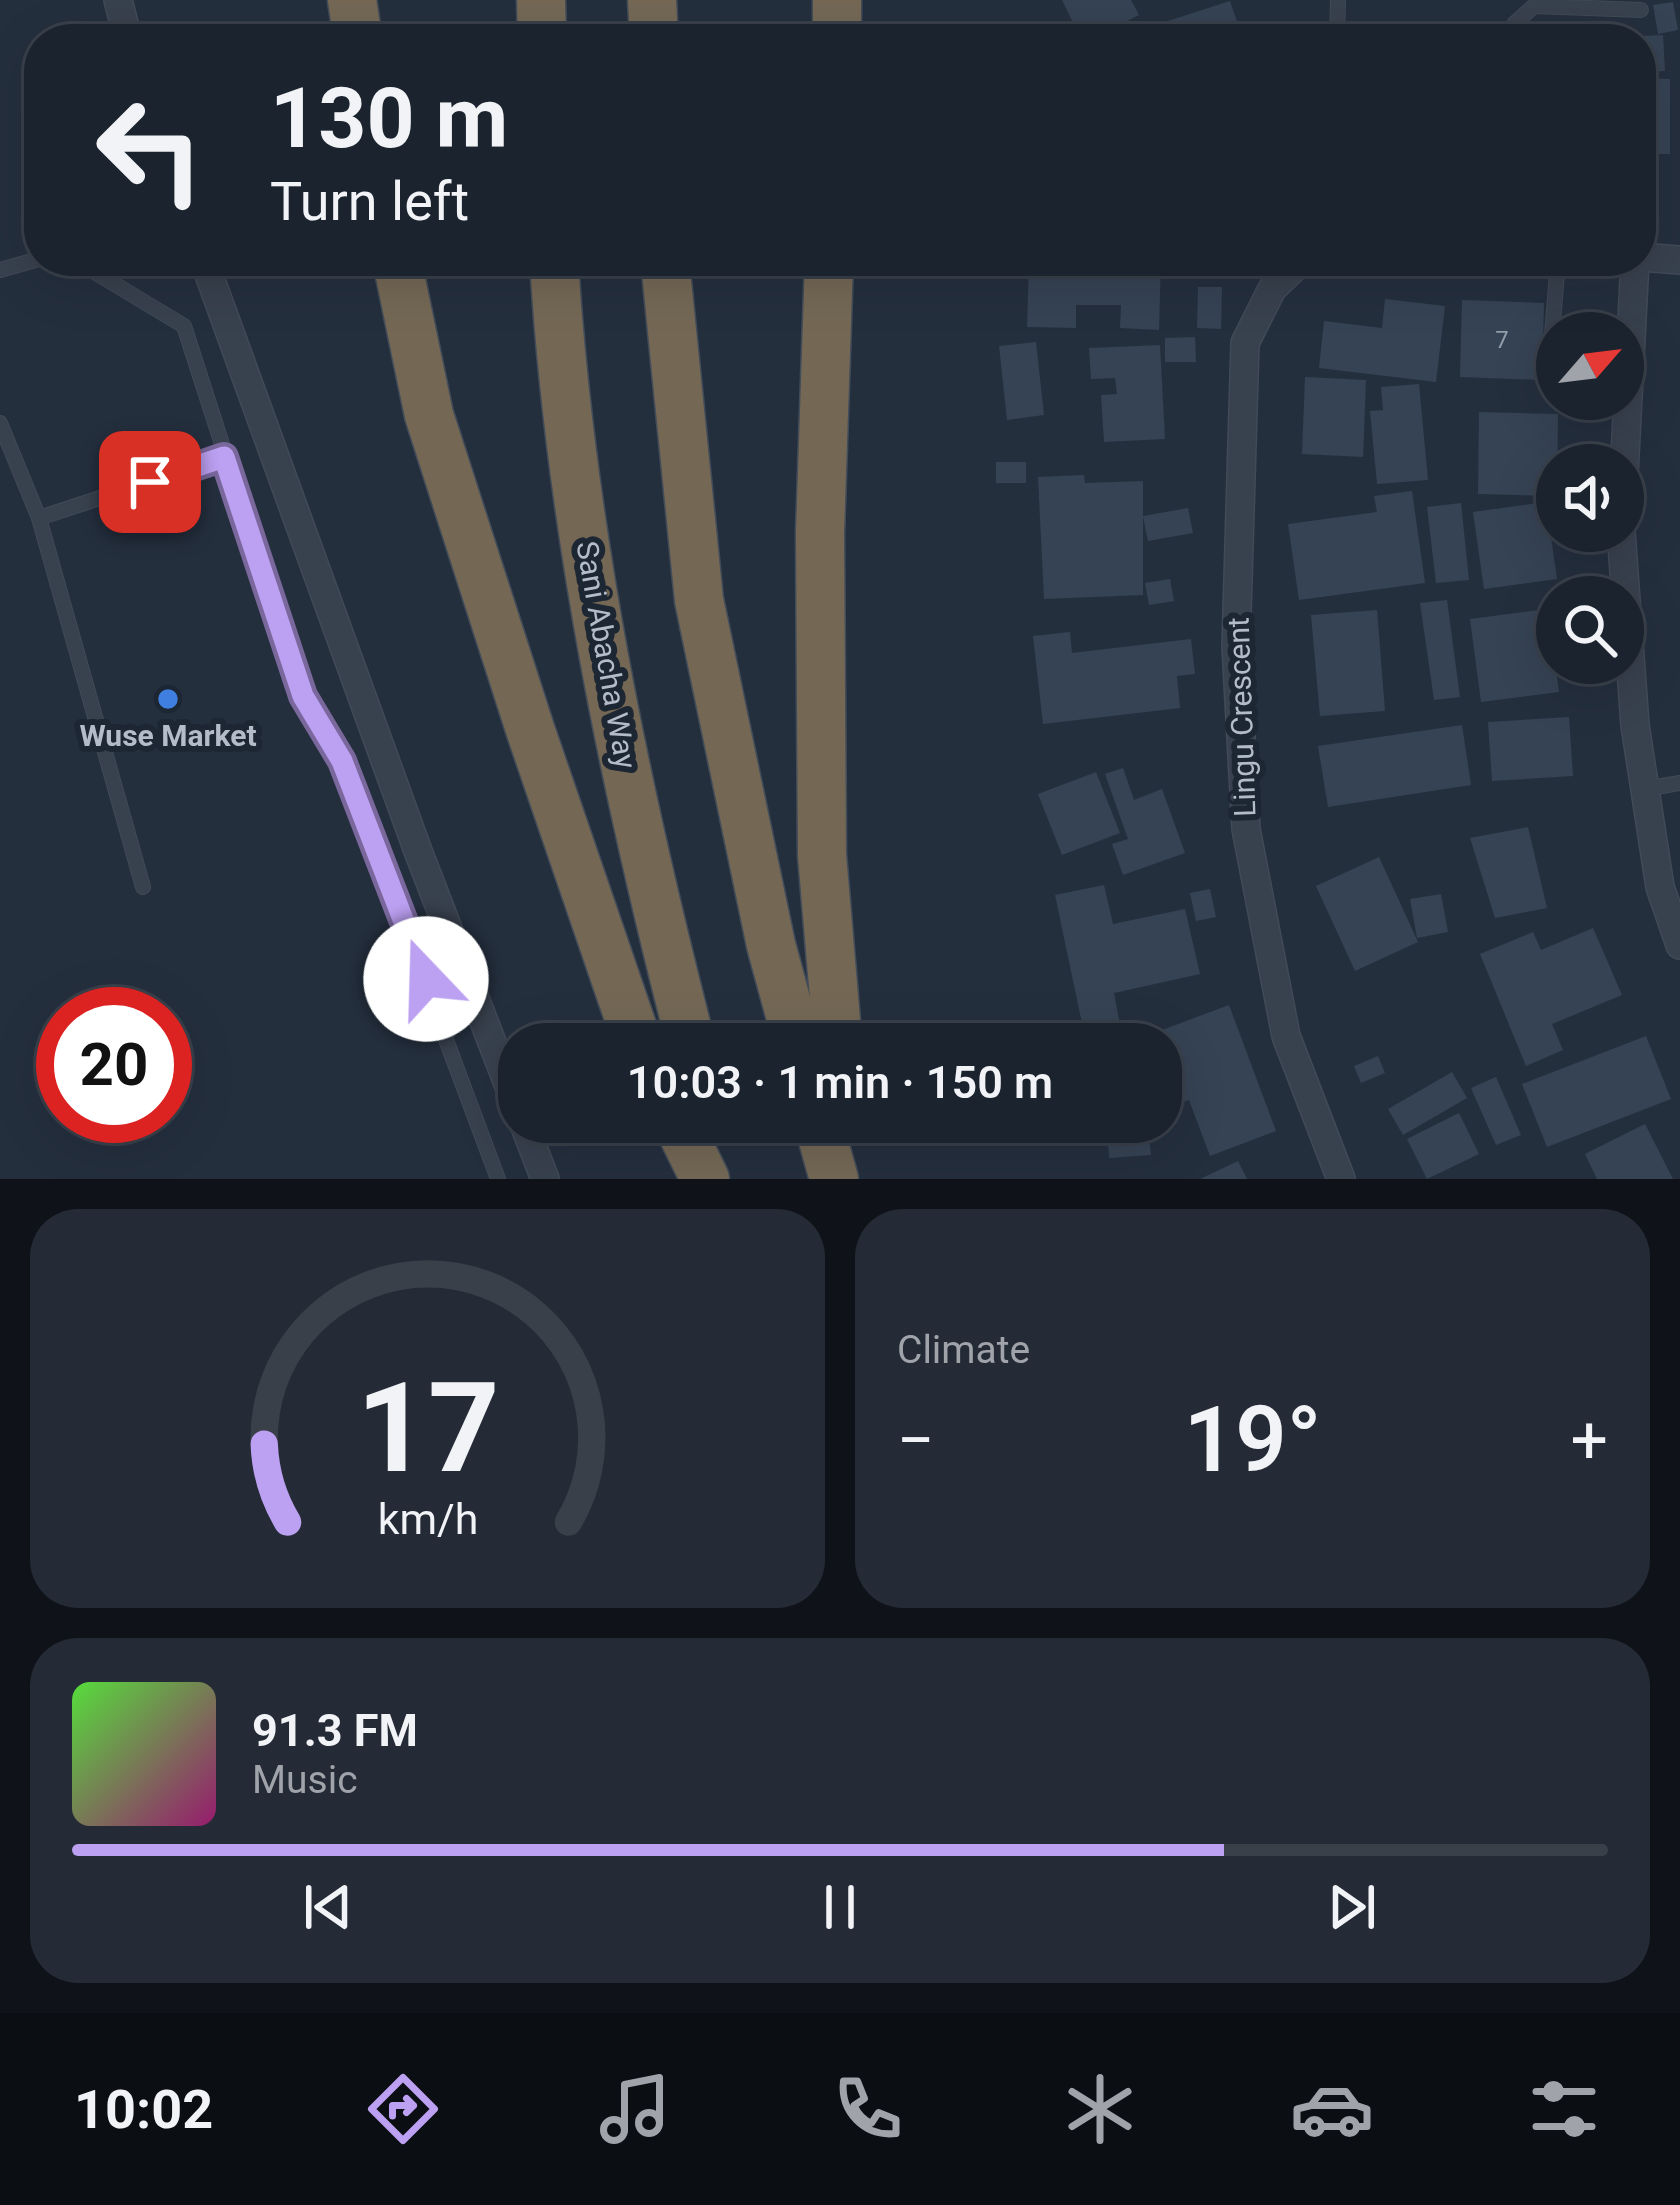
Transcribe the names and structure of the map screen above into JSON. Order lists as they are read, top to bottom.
{
  "streets": {
    "highway": ["Sani Abacha Way"],
    "street": ["Lingu Crescent"]
  },
  "places": ["Wuse Market"],
  "house_numbers": ["7"],
  "north": "top right",
  "page": {
    "turn": ["130 m", "Turn left"],
    "limit": "20",
    "trip": "10:03 · 1 min · 150 m",
    "tile": "Climate",
    "heat": ["−", "19°", "+"],
    "song": ["91.3 FM", "Music"],
    "tabs": "10:02",
    "gauge": ["17", "km/h"]
  }
}
